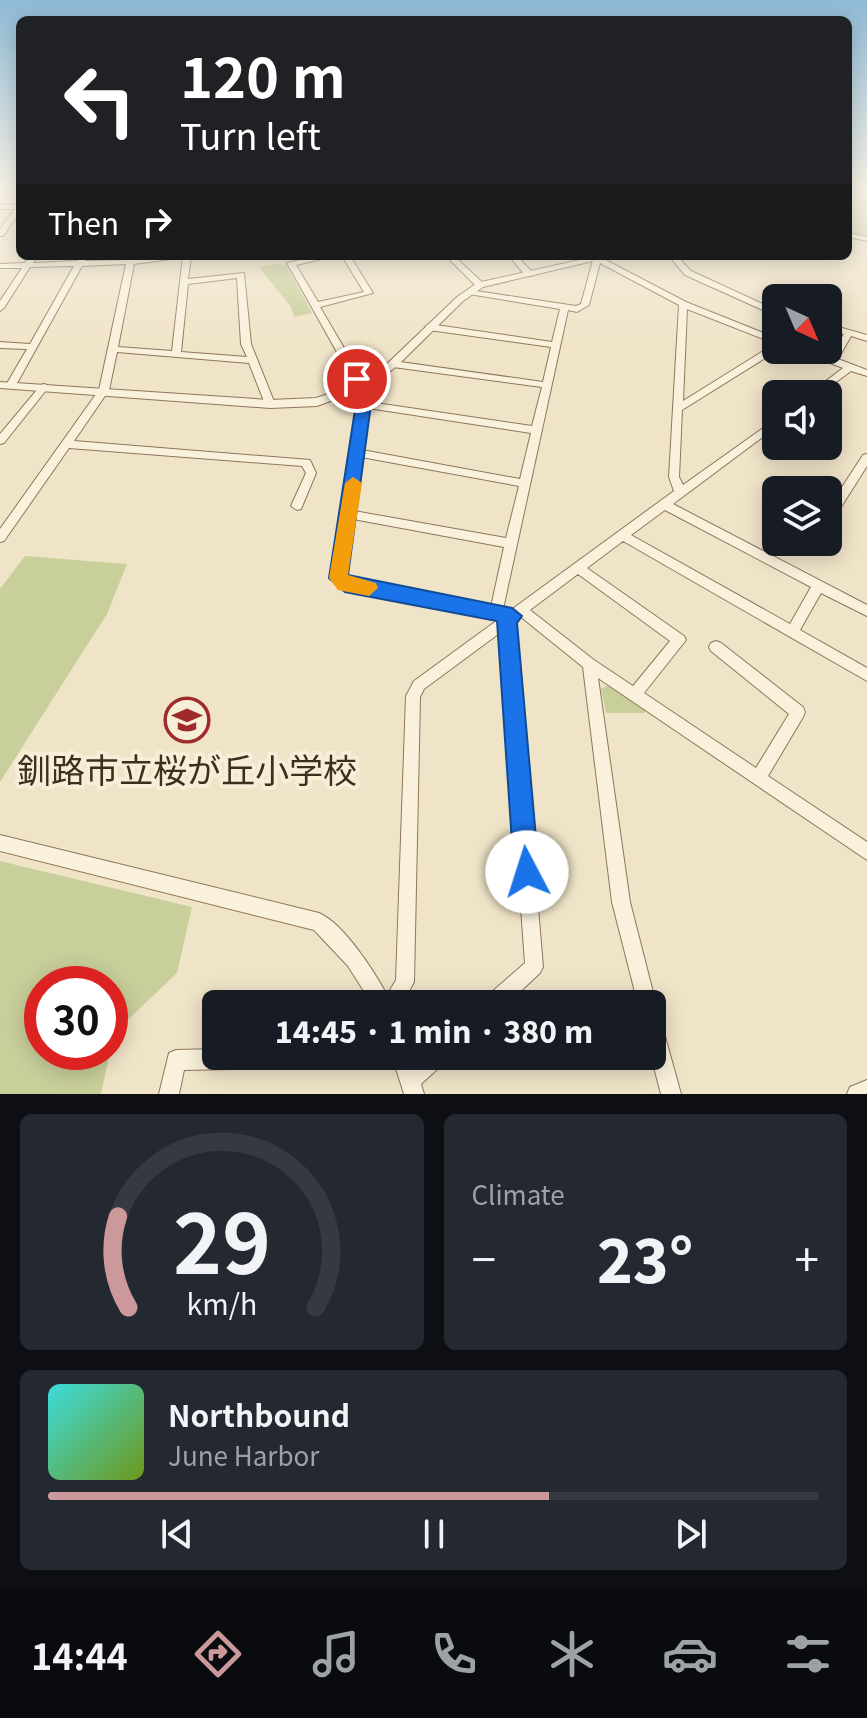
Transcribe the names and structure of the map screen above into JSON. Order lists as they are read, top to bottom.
{
  "places": {
    "school or university": ["釧路市立桜が丘小学校"]
  },
  "north": "bottom right",
  "page": {
    "turn": ["120 m", "Turn left"],
    "then": "Then",
    "limit": "30",
    "trip": "14:45 · 1 min · 380 m",
    "tile": "Climate",
    "heat": ["−", "23°", "+"],
    "song": ["Northbound", "June Harbor"],
    "tabs": "14:44",
    "gauge": ["29", "km/h"]
  }
}
